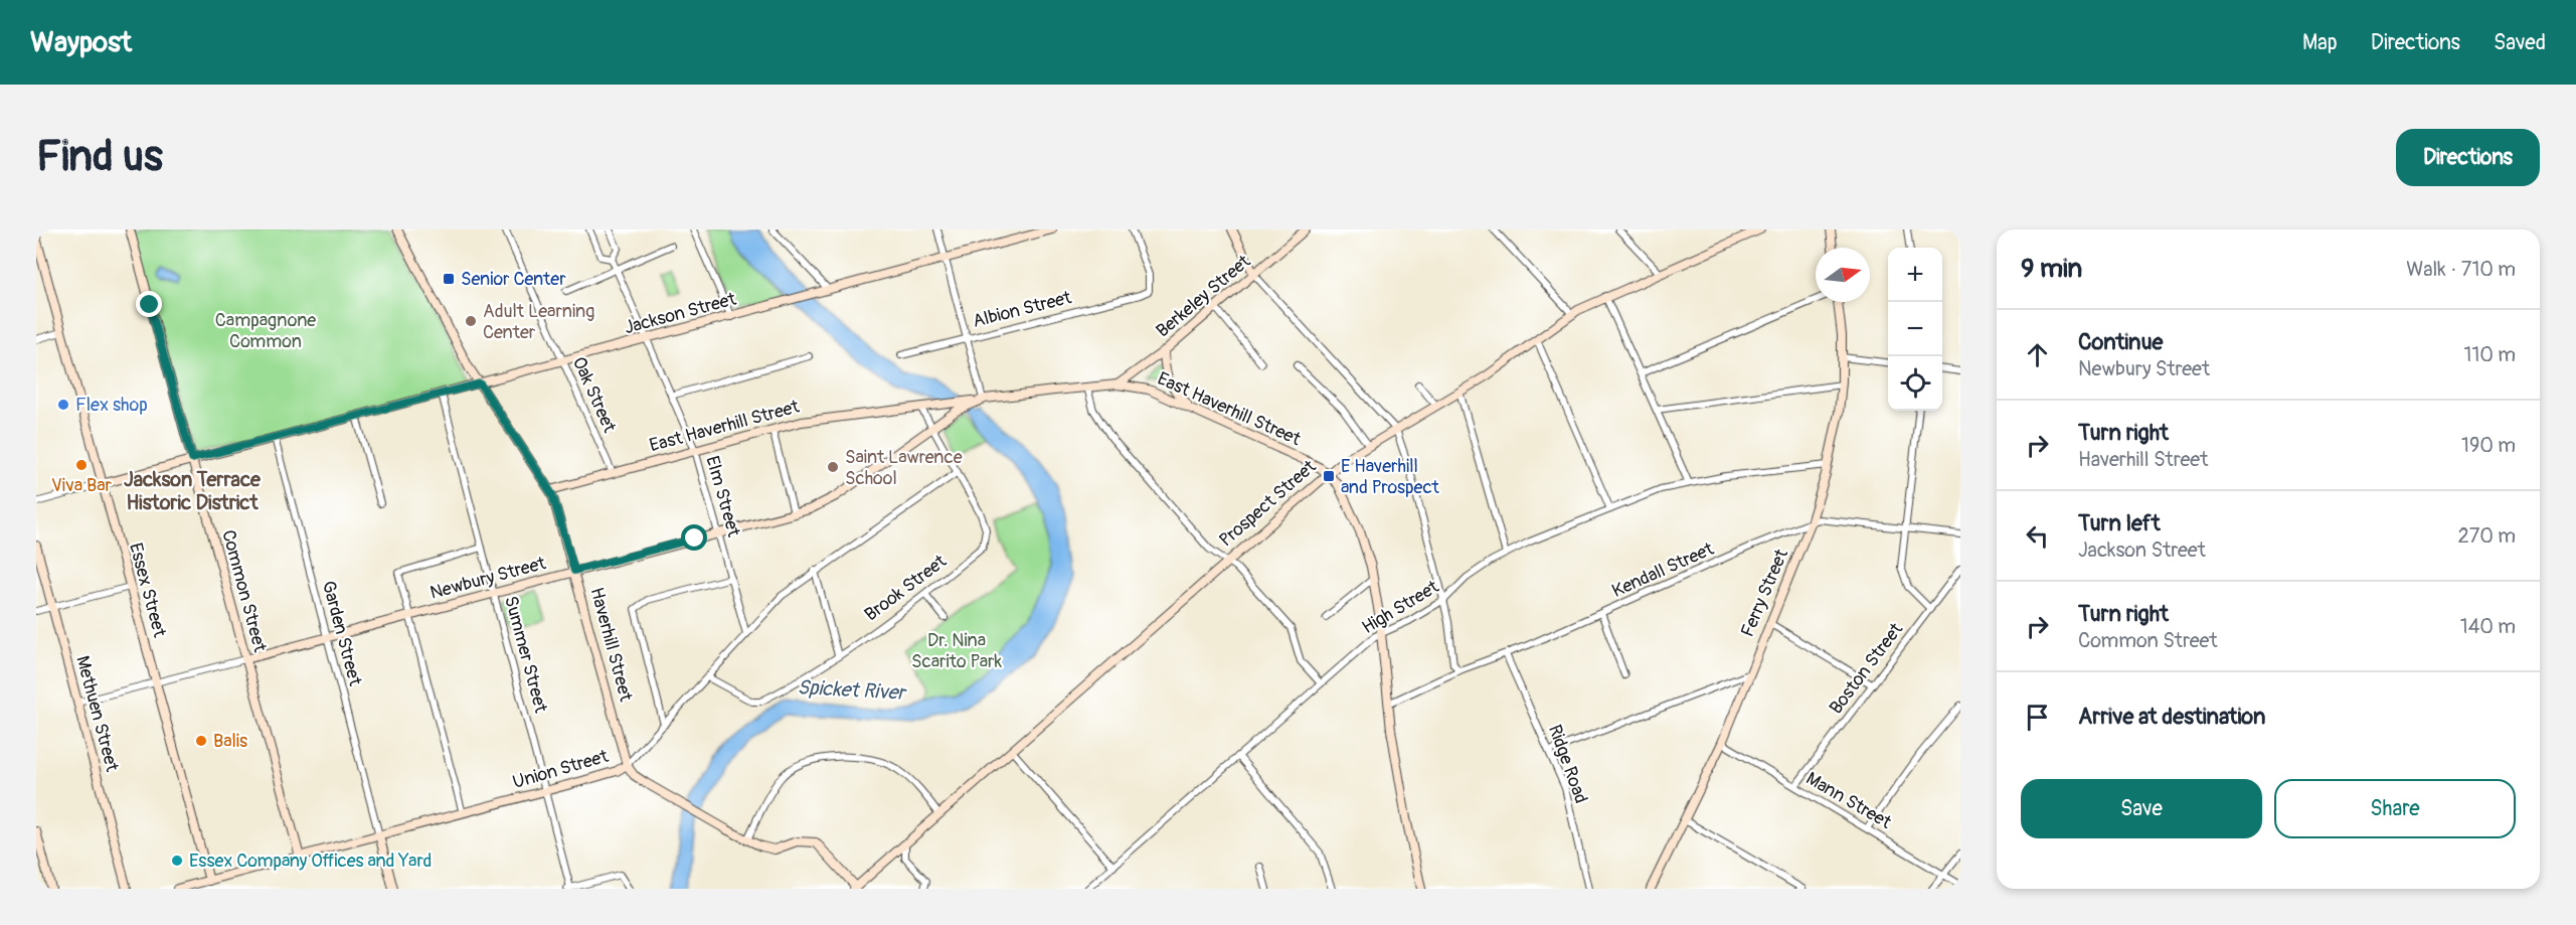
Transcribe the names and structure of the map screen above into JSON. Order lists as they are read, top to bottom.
{
  "streets": {
    "main road": [
      "Berkeley Street",
      "Jackson Street",
      "East Haverhill Street",
      "Prospect Street",
      "Newbury Street",
      "Essex Street",
      "Common Street",
      "Ferry Street",
      "Haverhill Street",
      "Methuen Street",
      "Union Street"
    ],
    "street": [
      "Albion Street",
      "Oak Street",
      "Elm Street",
      "Kendall Street",
      "Brook Street",
      "High Street",
      "Garden Street",
      "Summer Street",
      "Boston Street",
      "Ridge Road",
      "Mann Street"
    ]
  },
  "crossings": [
    ["Berkeley Street", "East Haverhill Street"],
    ["Jackson Street", "Oak Street"],
    ["Jackson Street", "Elm Street"],
    ["Jackson Street", "Essex Street"],
    ["Jackson Street", "Common Street"],
    ["Jackson Street", "Garden Street"],
    ["Jackson Street", "Haverhill Street"],
    ["Jackson Street", "Summer Street"],
    ["Oak Street", "East Haverhill Street"],
    ["East Haverhill Street", "Elm Street"],
    ["East Haverhill Street", "Prospect Street"],
    ["East Haverhill Street", "Kendall Street"],
    ["East Haverhill Street", "Newbury Street"],
    ["East Haverhill Street", "Brook Street"],
    ["East Haverhill Street", "High Street"],
    ["East Haverhill Street", "Haverhill Street"],
    ["Elm Street", "Newbury Street"],
    ["Elm Street", "Union Street"],
    ["Kendall Street", "Ferry Street"],
    ["Kendall Street", "Ridge Road"],
    ["Newbury Street", "Brook Street"],
    ["Newbury Street", "Essex Street"],
    ["Newbury Street", "Common Street"],
    ["Newbury Street", "Garden Street"],
    ["Newbury Street", "Haverhill Street"],
    ["Newbury Street", "Summer Street"],
    ["Newbury Street", "Methuen Street"],
    ["Brook Street", "Union Street"],
    ["Essex Street", "Union Street"],
    ["Common Street", "Union Street"],
    ["Ferry Street", "High Street"],
    ["Ferry Street", "Mann Street"],
    ["Garden Street", "Union Street"],
    ["Haverhill Street", "Union Street"],
    ["Summer Street", "Union Street"],
    ["Boston Street", "Mann Street"]
  ],
  "districts": ["Jackson Terrace Historic District"],
  "water": ["Spicket River"],
  "parks": ["Campagnone Common", "Dr. Nina Scarito Park"],
  "places": {
    "transit": ["Senior Center", "E Haverhill and Prospect"],
    "other": [
      "Adult Learning Center",
      "Flex shop",
      "Viva Bar",
      "Saint Lawrence School",
      "Balis",
      "Essex Company Offices and Yard"
    ]
  },
  "north": "right",
  "page": {
    "header": "Waypost",
    "nav": ["Map", "Directions", "Saved"],
    "buttons": [
      "Directions",
      ["Save", "Share"]
    ],
    "title": "Find us",
    "heading": ["9 min", "Walk · 710 m"],
    "map_buttons": ["+", "−"],
    "list": [
      ["Continue", "Newbury Street", "110 m"],
      ["Turn right", "Haverhill Street", "190 m"],
      ["Turn left", "Jackson Street", "270 m"],
      ["Turn right", "Common Street", "140 m"],
      "Arrive at destination"
    ]
  }
}
